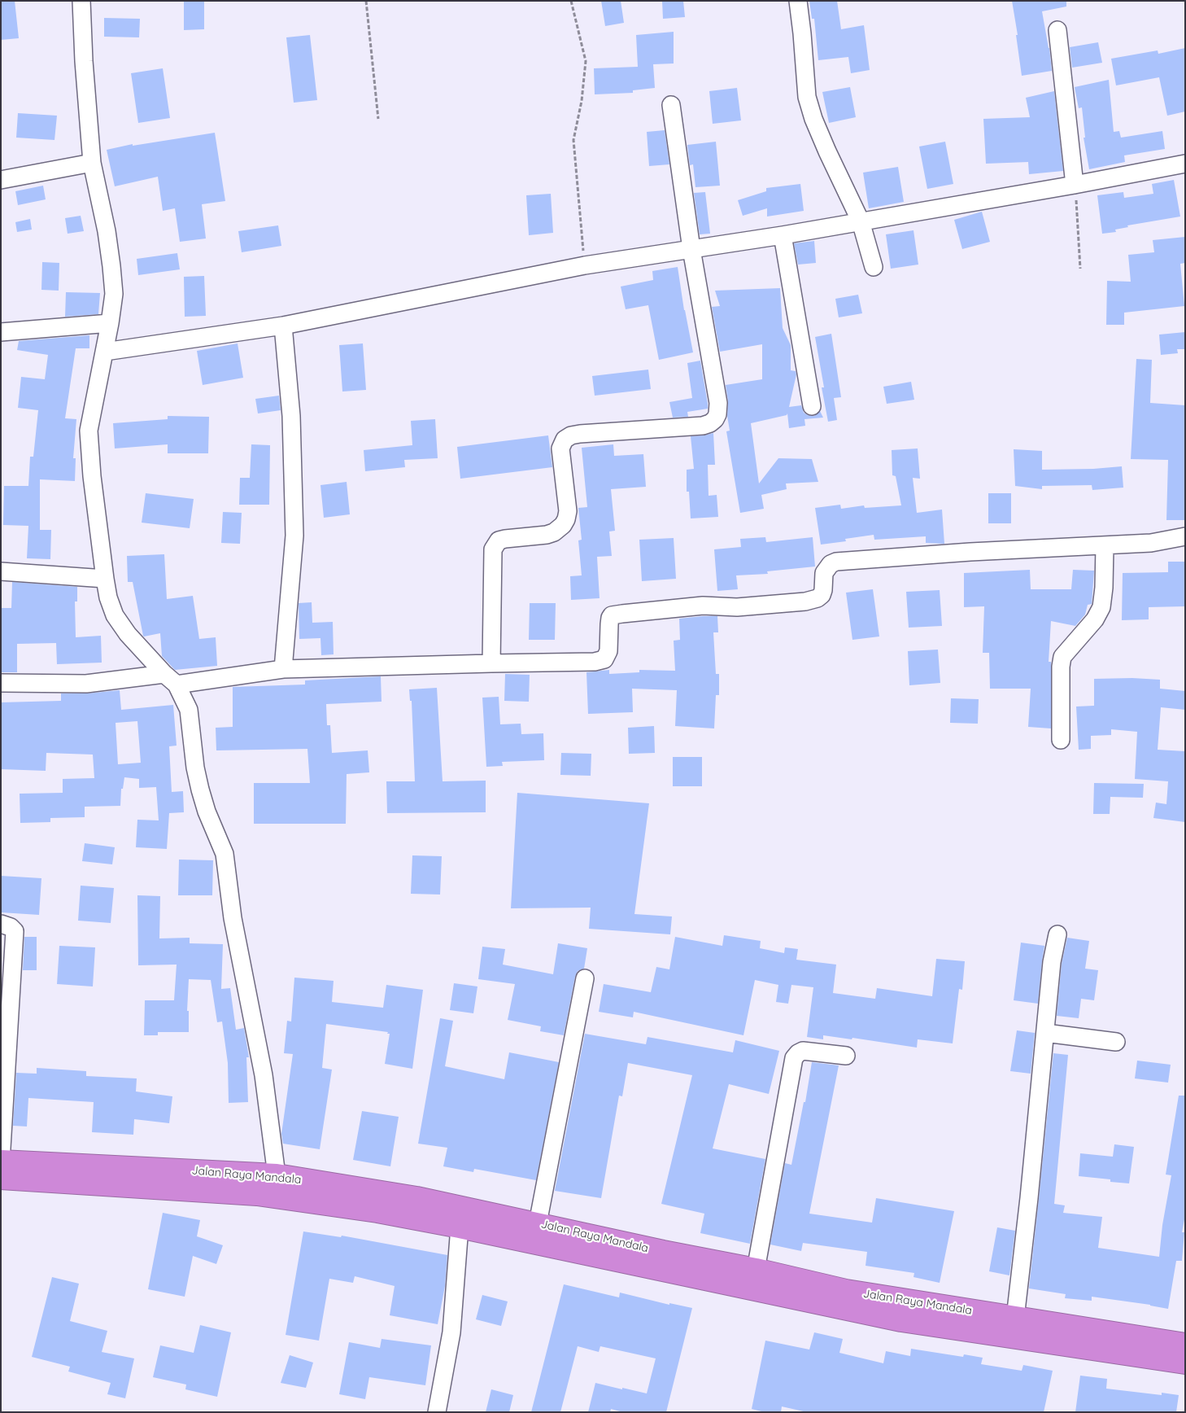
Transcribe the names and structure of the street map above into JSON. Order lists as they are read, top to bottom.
{
  "streets": {
    "highway": ["Jalan Raya Mandala"]
  }
}
